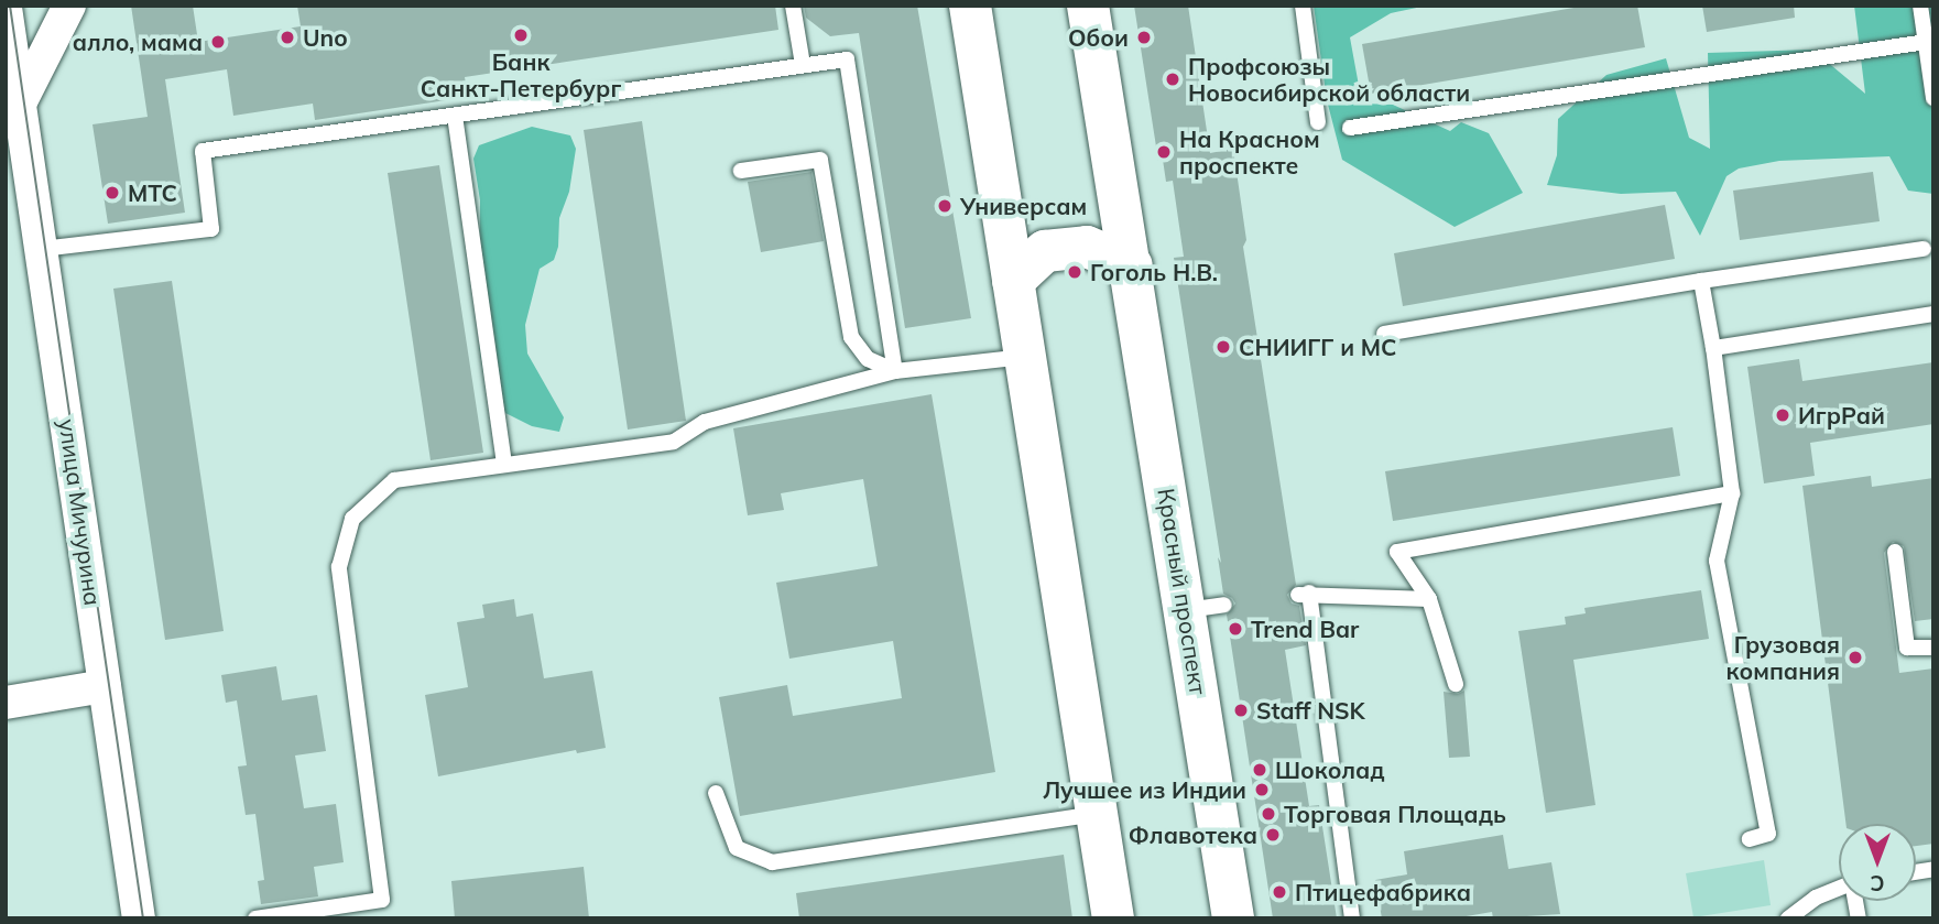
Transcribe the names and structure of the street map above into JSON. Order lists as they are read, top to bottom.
{
  "streets": {
    "main road": ["Красный проспект"],
    "street": ["улица Мичурина"]
  },
  "places": [
    "Банк Санкт-Петербург",
    "Uno",
    "Обои",
    "алло, мама",
    "Профсоюзы Новосибирской области",
    "На Красном проспекте",
    "МТС",
    "Универсам",
    "Гоголь Н.В.",
    "СНИИГГ и МС",
    "ИгрРай",
    "Trend Bar",
    "Грузовая компания",
    "Staff NSK",
    "Шоколад",
    "Лучшее из Индии",
    "Торговая Площадь",
    "Флавотека",
    "Птицефабрика"
  ],
  "north": "bottom"
}
